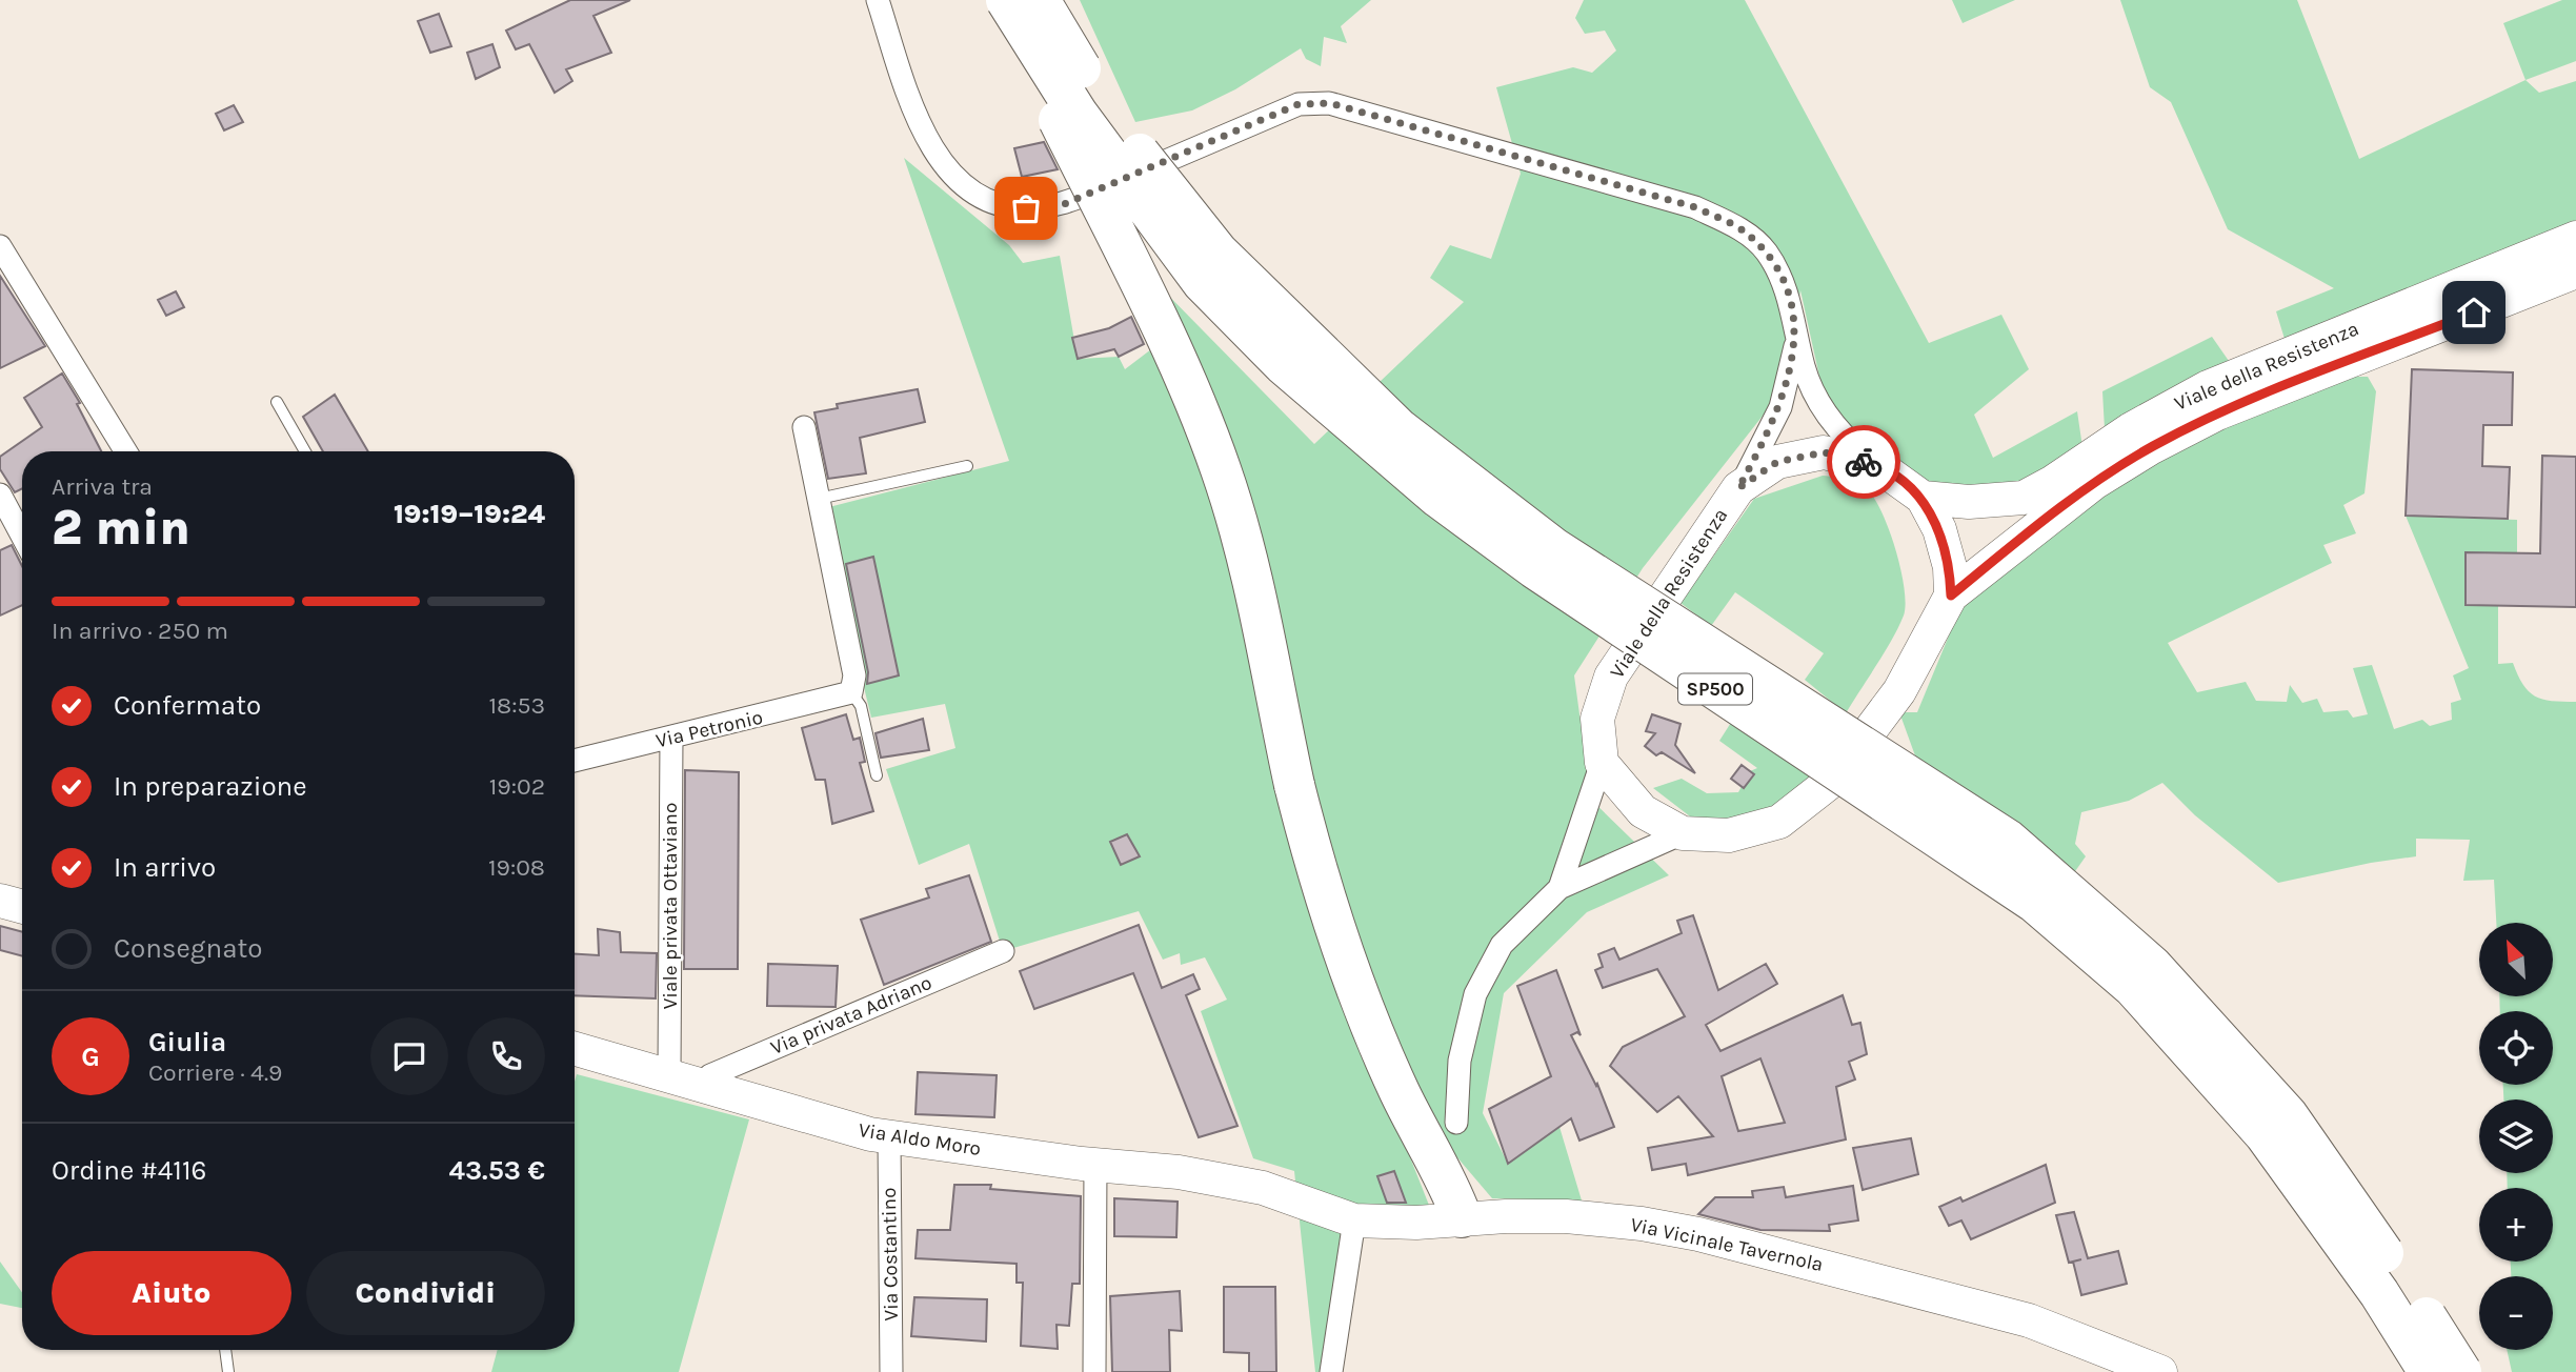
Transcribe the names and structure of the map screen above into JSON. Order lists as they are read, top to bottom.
{
  "streets": {
    "highway": ["SP500"],
    "street": [
      "Viale della Resistenza",
      "Via Petronio",
      "Viale privata Ottaviano",
      "Via privata Adriano",
      "Via Aldo Moro",
      "Via Vicinale Tavernola",
      "Via Costantino"
    ]
  },
  "crossings": [
    ["Via Petronio", "Viale privata Ottaviano"],
    ["Viale privata Ottaviano", "Via Aldo Moro"],
    ["Via privata Adriano", "Via Aldo Moro"],
    ["Via Aldo Moro", "Via Vicinale Tavernola"],
    ["Via Aldo Moro", "Via Costantino"]
  ],
  "north": "top left",
  "page": {
    "heading": ["2 min", "Arriva tra", "19:19–19:24"],
    "panel": [
      "Giulia",
      "Corriere · 4.9",
      "Ordine #4116",
      "43.53 €"
    ],
    "bar": "In arrivo · 250 m",
    "list": [
      ["Confermato", "18:53"],
      ["In preparazione", "19:02"],
      ["In arrivo", "19:08"],
      "Consegnato"
    ],
    "map_buttons": ["+", "−"],
    "round": "G",
    "buttons": ["Aiuto", "Condividi"]
  }
}
